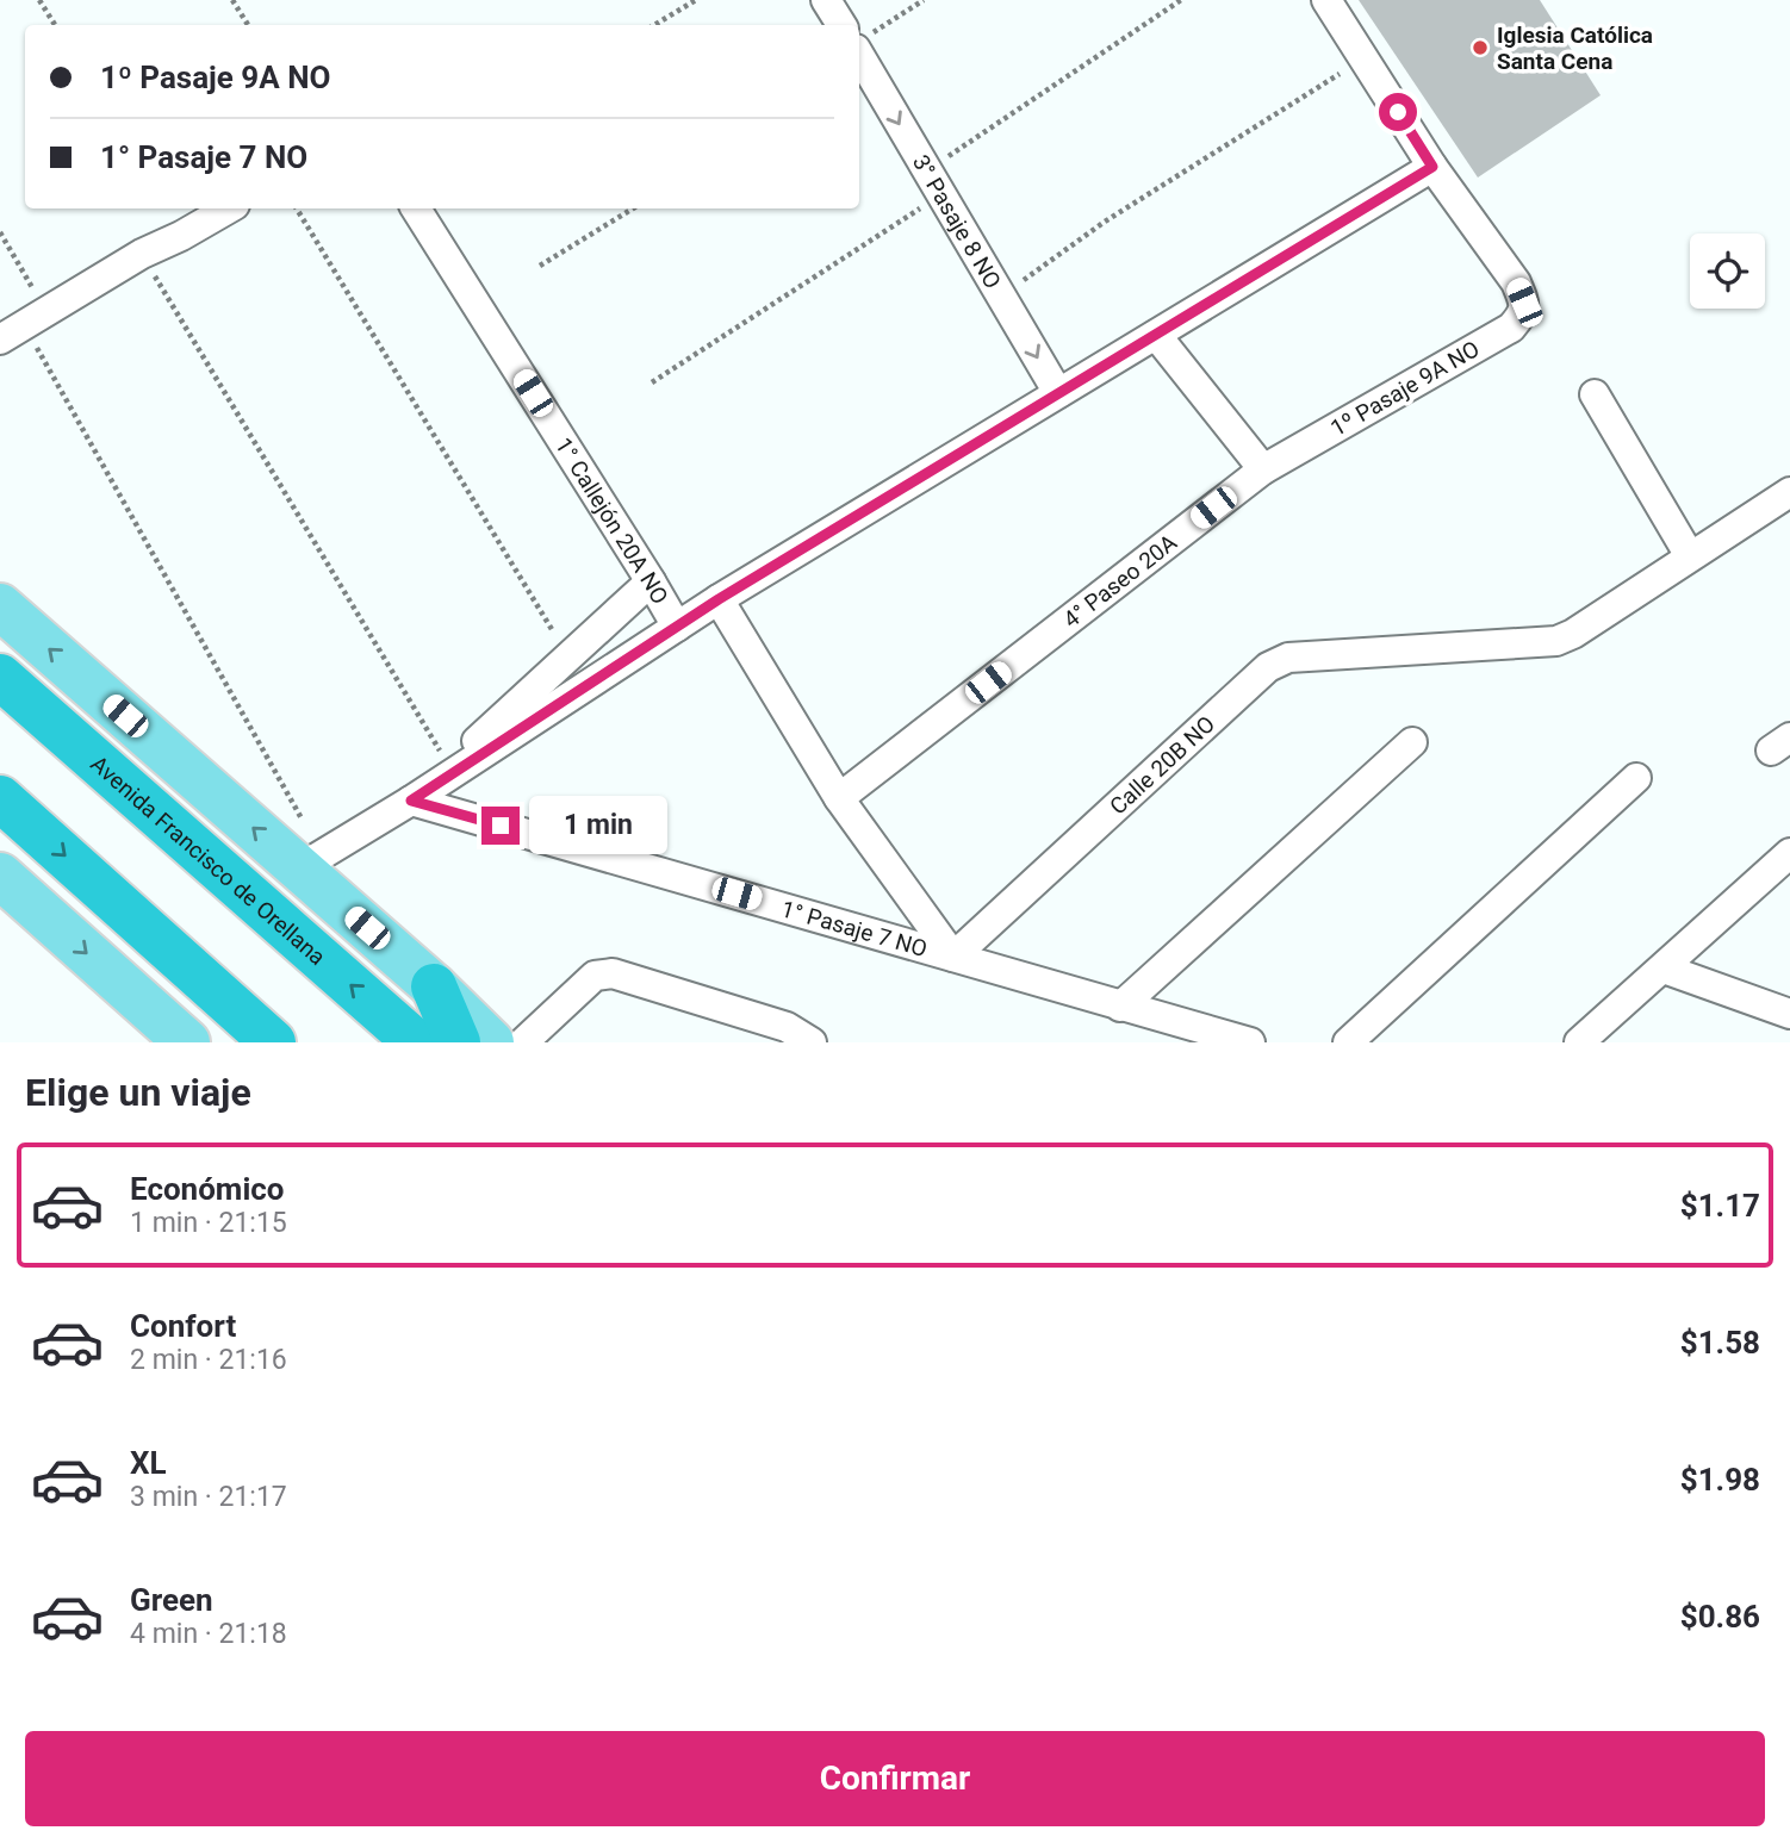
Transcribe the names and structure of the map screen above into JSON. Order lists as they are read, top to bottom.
{
  "streets": {
    "highway": ["Avenida Francisco de Orellana"],
    "street": [
      "3° Pasaje 8 NO",
      "1º Pasaje 9A NO",
      "1° Callejón 20A NO",
      "4° Paseo 20A",
      "Calle 20B NO",
      "1° Pasaje 7 NO"
    ]
  },
  "crossings": [
    ["1º Pasaje 9A NO", "4° Paseo 20A"],
    ["Calle 20B NO", "1° Pasaje 7 NO"]
  ],
  "one_way": ["3° Pasaje 8 NO"],
  "places": ["Iglesia Católica Santa Cena"],
  "page": {
    "banner": ["1º Pasaje 9A NO", "1° Pasaje 7 NO"],
    "bubble": "1 min",
    "heading": "Elige un viaje",
    "list": [
      {
        "name": "Económico",
        "note": "1 min · 21:15",
        "value": "$1.17"
      },
      {
        "name": "Confort",
        "note": "2 min · 21:16",
        "value": "$1.58"
      },
      {
        "name": "XL",
        "note": "3 min · 21:17",
        "value": "$1.98"
      },
      {
        "name": "Green",
        "note": "4 min · 21:18",
        "value": "$0.86"
      }
    ],
    "buttons": "Confirmar"
  }
}
